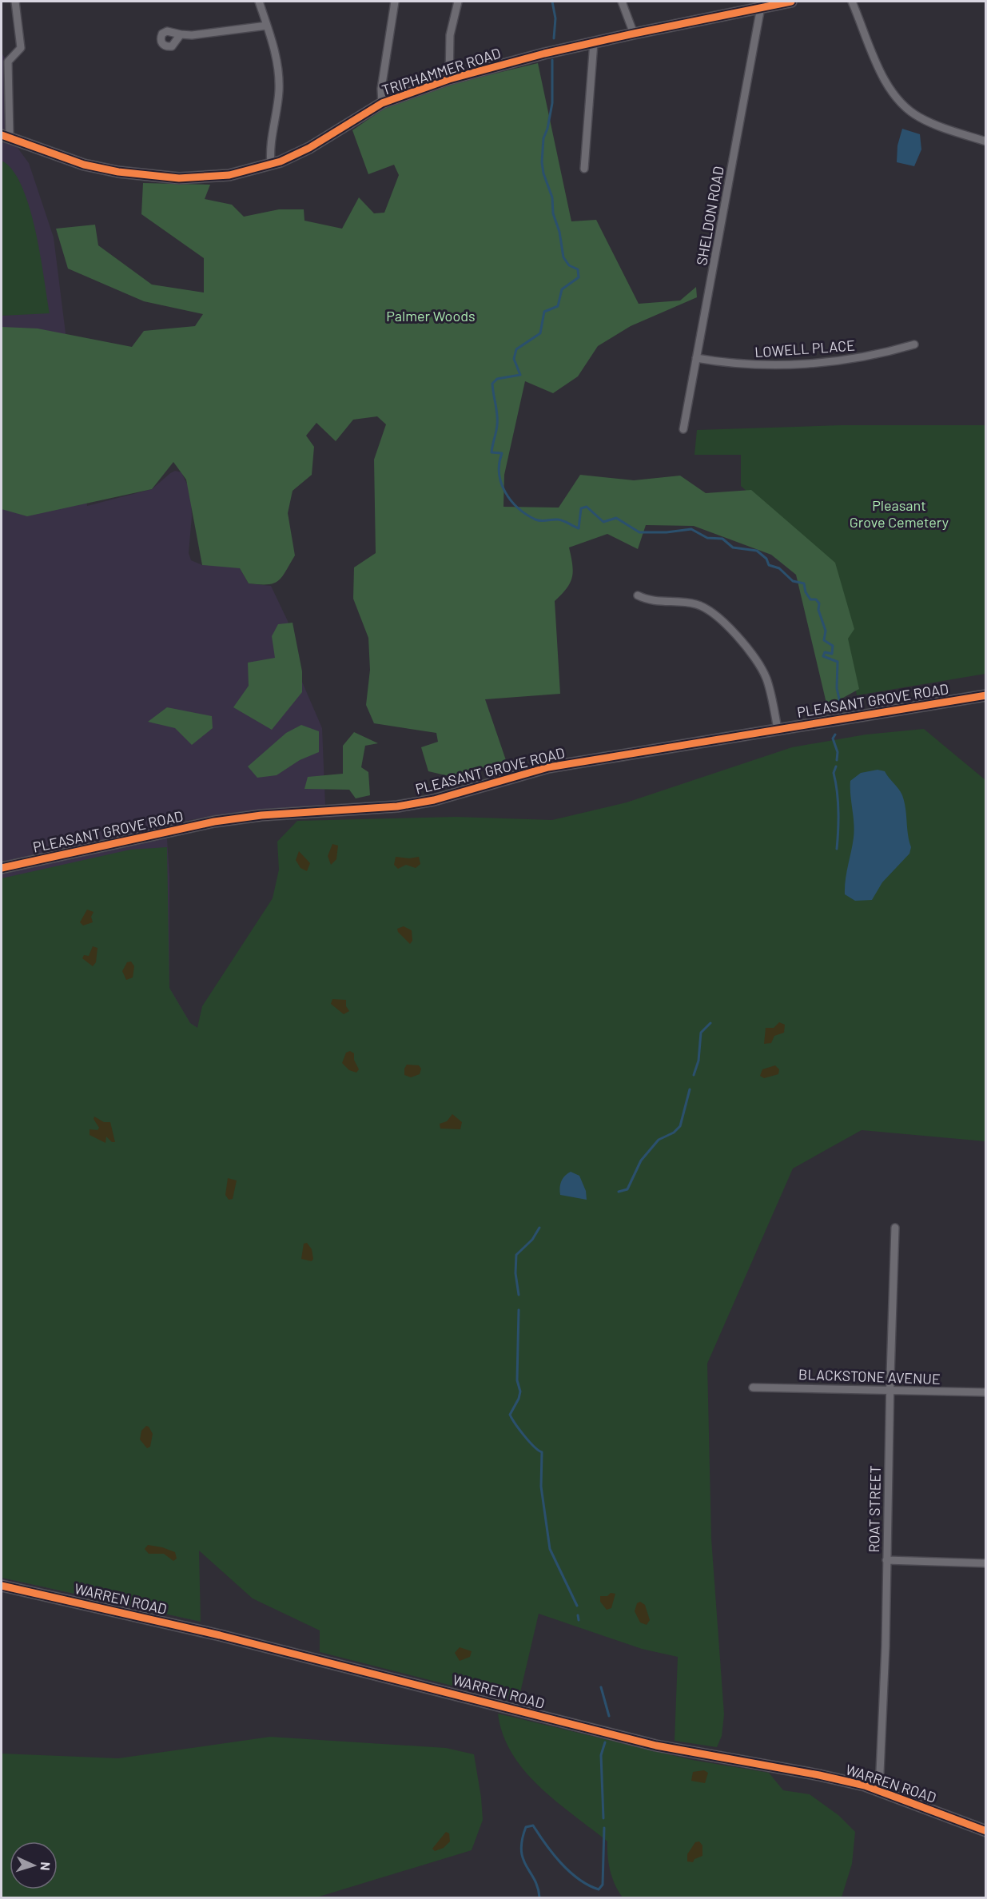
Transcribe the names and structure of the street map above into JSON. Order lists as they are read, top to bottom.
{
  "streets": {
    "street": [
      "TRIPHAMMER ROAD",
      "SHELDON ROAD",
      "LOWELL PLACE",
      "PLEASANT GROVE ROAD",
      "BLACKSTONE AVENUE",
      "ROAT STREET",
      "WARREN ROAD"
    ]
  },
  "crossings": [
    ["TRIPHAMMER ROAD", "SHELDON ROAD"],
    ["SHELDON ROAD", "LOWELL PLACE"],
    ["BLACKSTONE AVENUE", "ROAT STREET"],
    ["ROAT STREET", "WARREN ROAD"]
  ],
  "parks": ["Palmer Woods", "Pleasant Grove Cemetery"],
  "north": "right"
}
